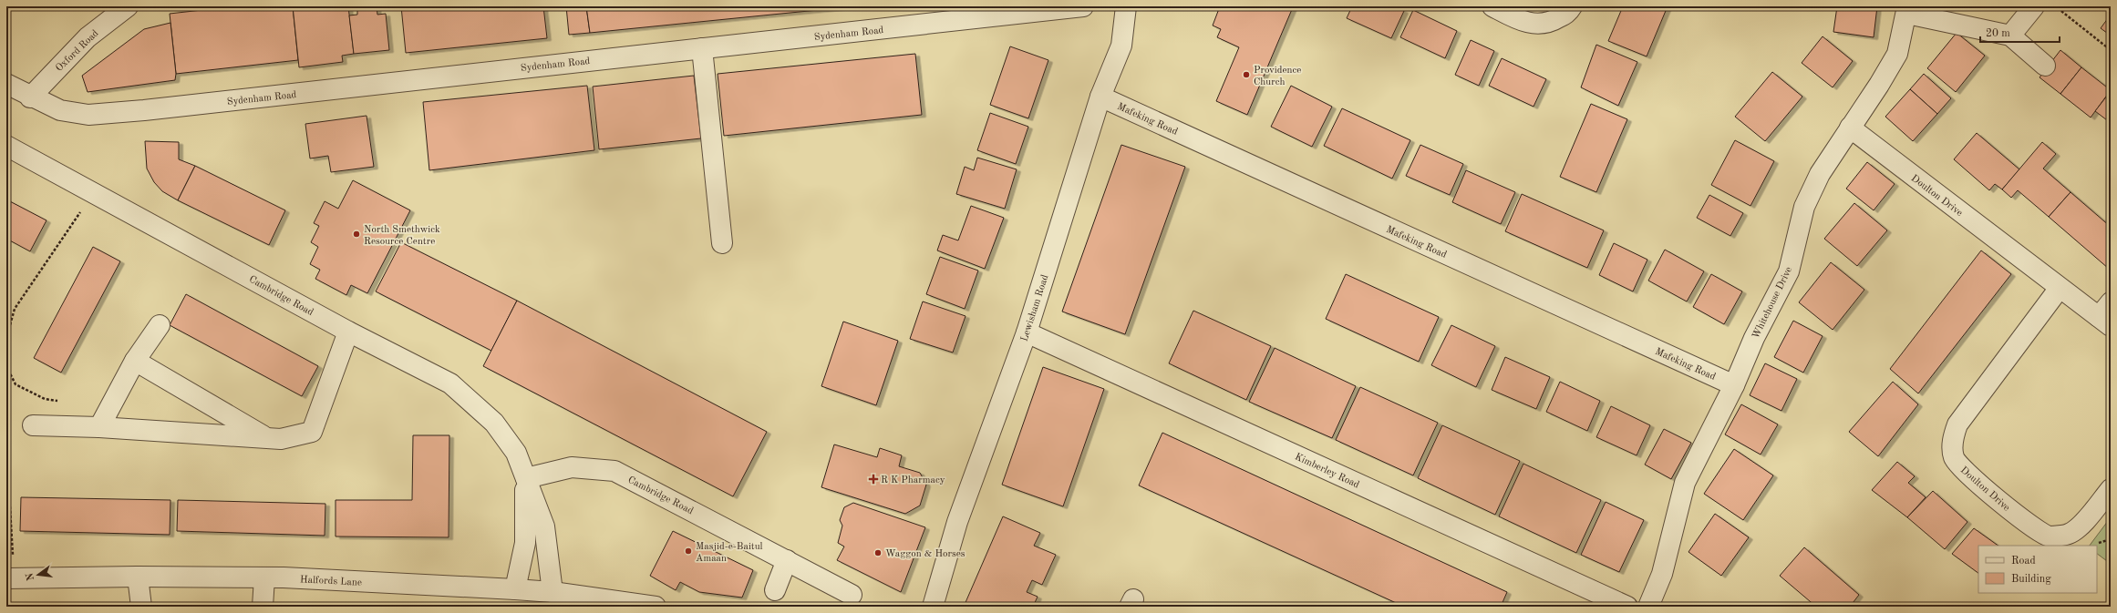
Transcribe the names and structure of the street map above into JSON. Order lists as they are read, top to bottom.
{
  "streets": {
    "street": [
      "Sydenham Road",
      "Oxford Road",
      "Mafeking Road",
      "Doulton Drive",
      "Cambridge Road",
      "Whitehouse Drive",
      "Lewisham Road",
      "Kimberley Road",
      "Halfords Lane"
    ]
  },
  "crossings": [
    ["Sydenham Road", "Oxford Road"],
    ["Mafeking Road", "Whitehouse Drive"],
    ["Mafeking Road", "Lewisham Road"],
    ["Doulton Drive", "Whitehouse Drive"],
    ["Cambridge Road", "Halfords Lane"],
    ["Lewisham Road", "Kimberley Road"]
  ],
  "places": {
    "other": [
      "Providence Church",
      "North Smethwick Resource Centre",
      "Masjid-e-Baitul Amaan",
      "Waggon & Horses"
    ],
    "health": ["R K Pharmacy"]
  },
  "legend": ["Road", "Building"],
  "scale_bar": "20 m",
  "north": "left"
}
